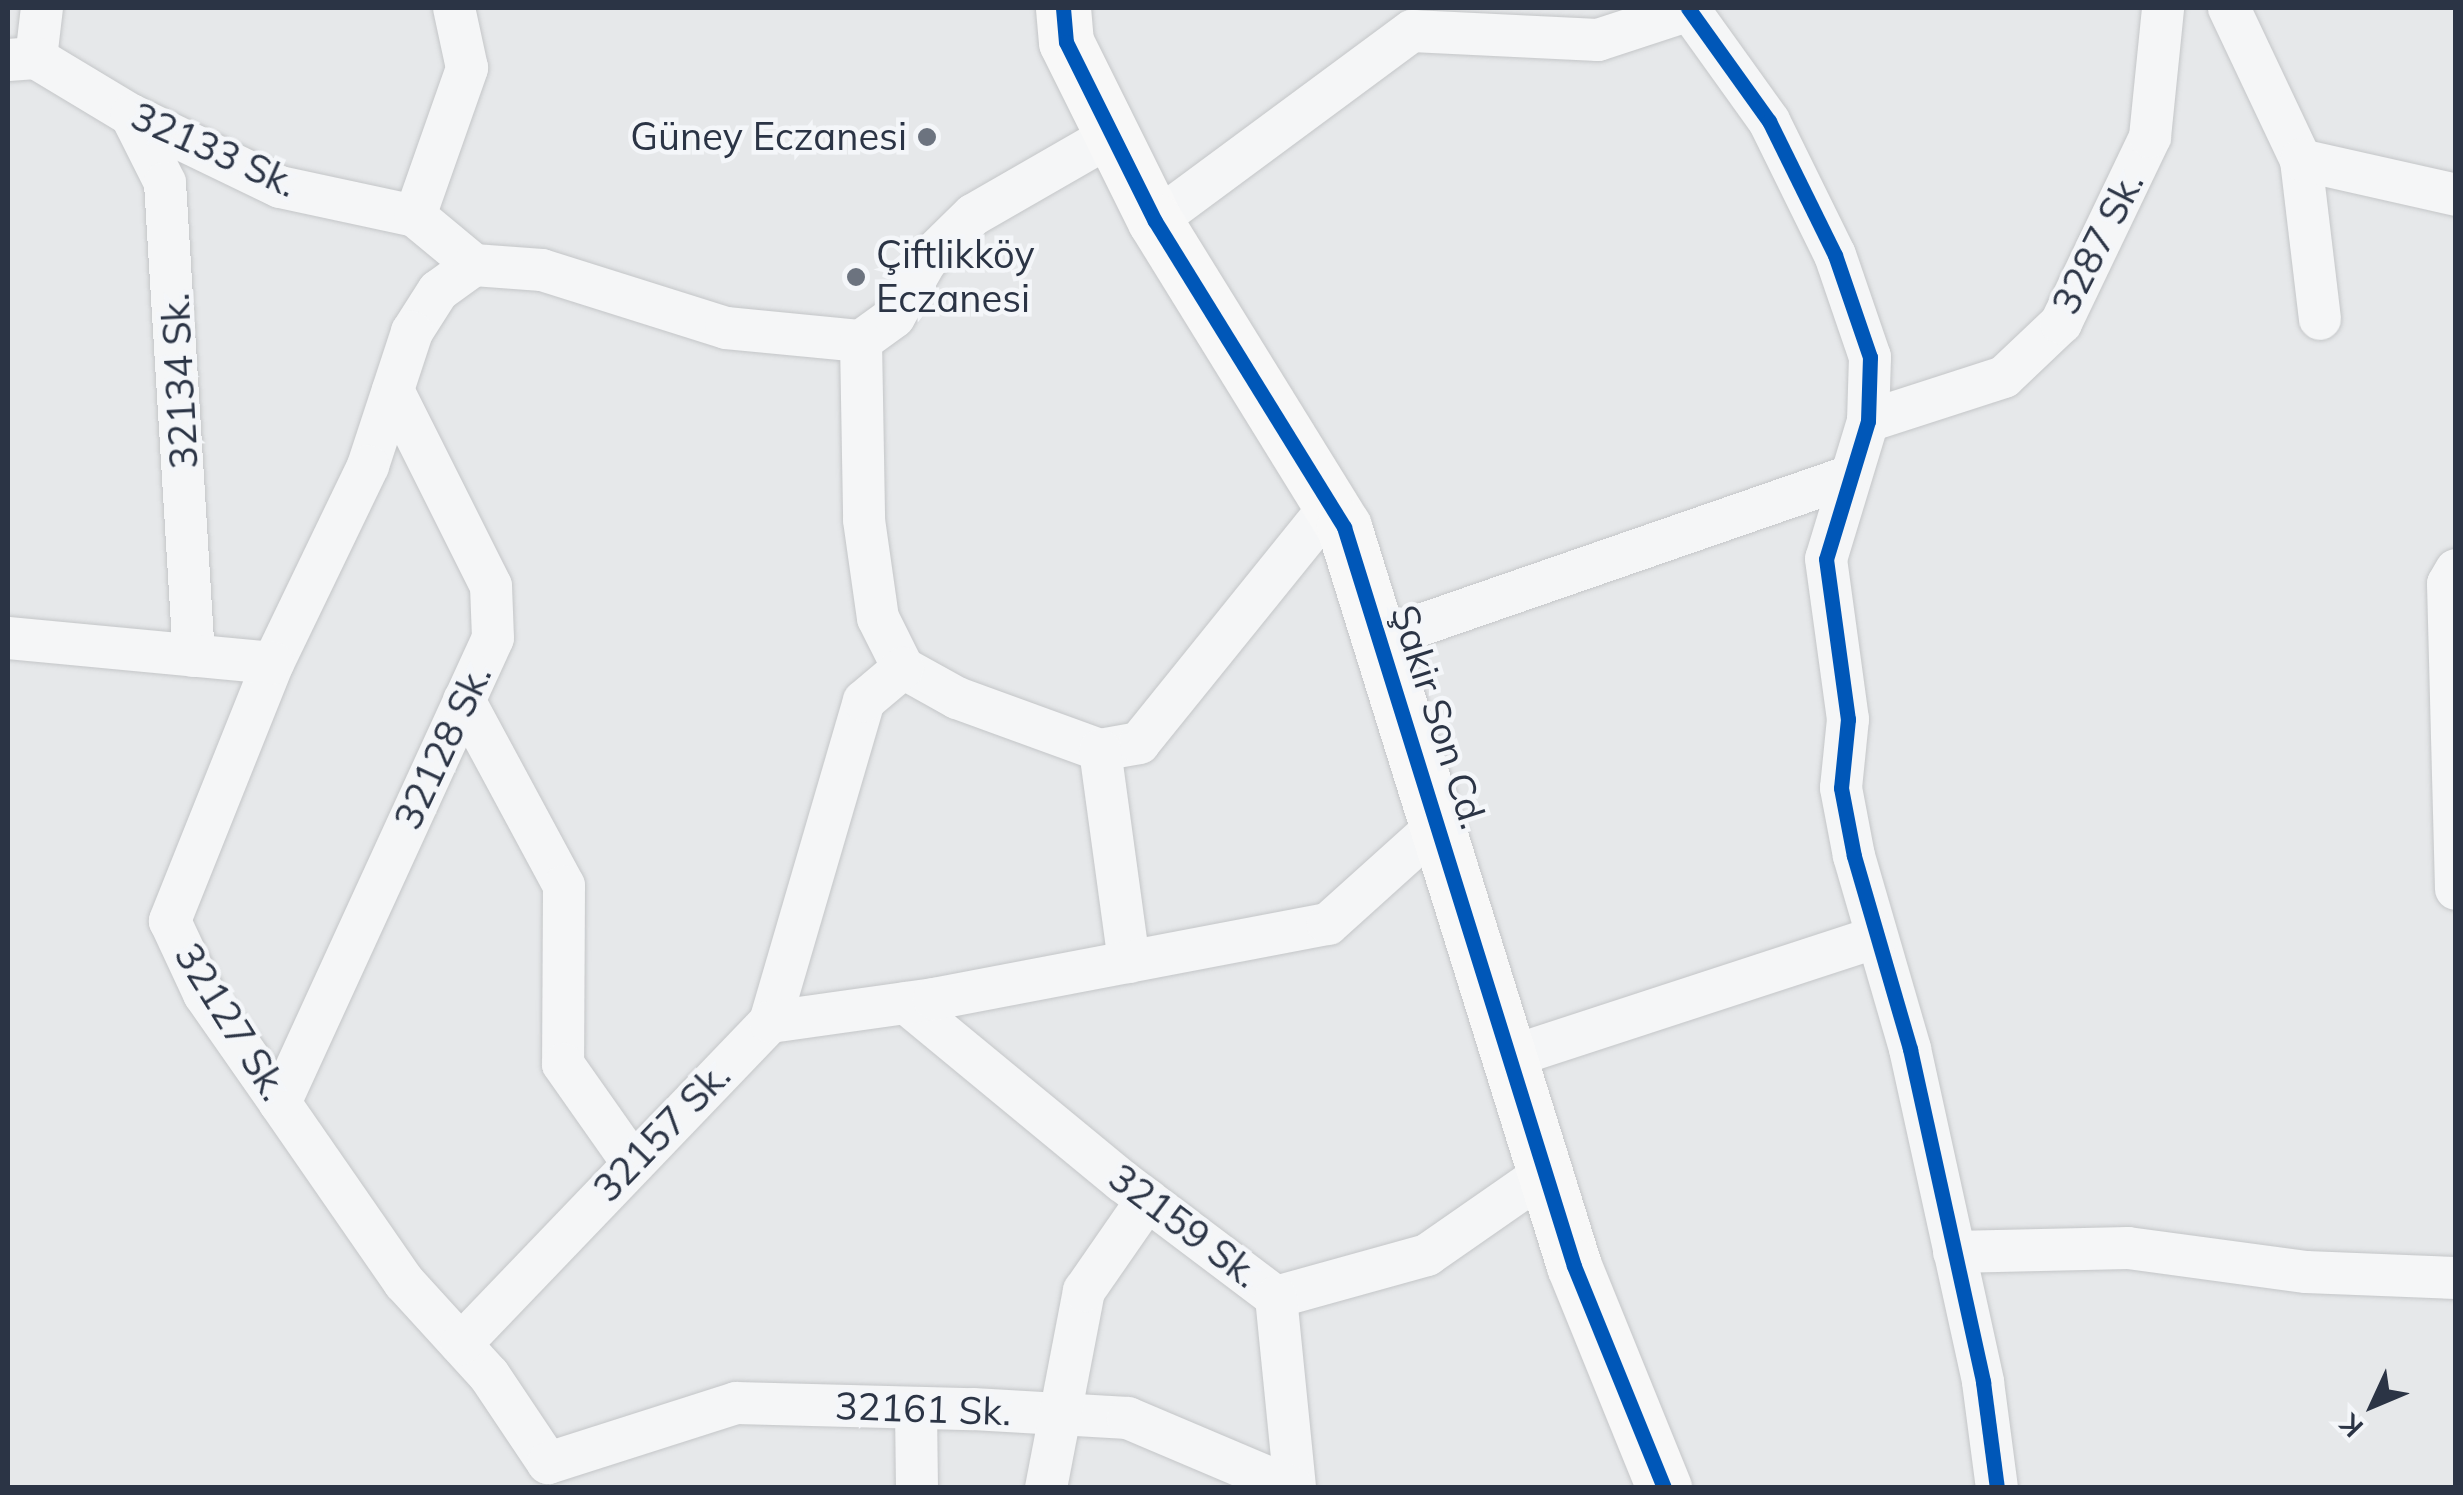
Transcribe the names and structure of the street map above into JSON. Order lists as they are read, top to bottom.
{
  "streets": {
    "street": [
      "32133 Sk.",
      "3287 Sk.",
      "32134 Sk.",
      "Şakir Son Cd.",
      "32128 Sk.",
      "32127 Sk.",
      "32157 Sk.",
      "32159 Sk.",
      "32161 Sk."
    ]
  },
  "crossings": [
    ["32133 Sk.", "32134 Sk."],
    ["32133 Sk.", "32127 Sk."],
    ["Şakir Son Cd.", "32159 Sk."],
    ["32128 Sk.", "32127 Sk."],
    ["32127 Sk.", "32157 Sk."],
    ["32127 Sk.", "32161 Sk."]
  ],
  "places": ["Güney Eczanesi", "Çiftlikköy Eczanesi"],
  "north": "bottom left"
}
